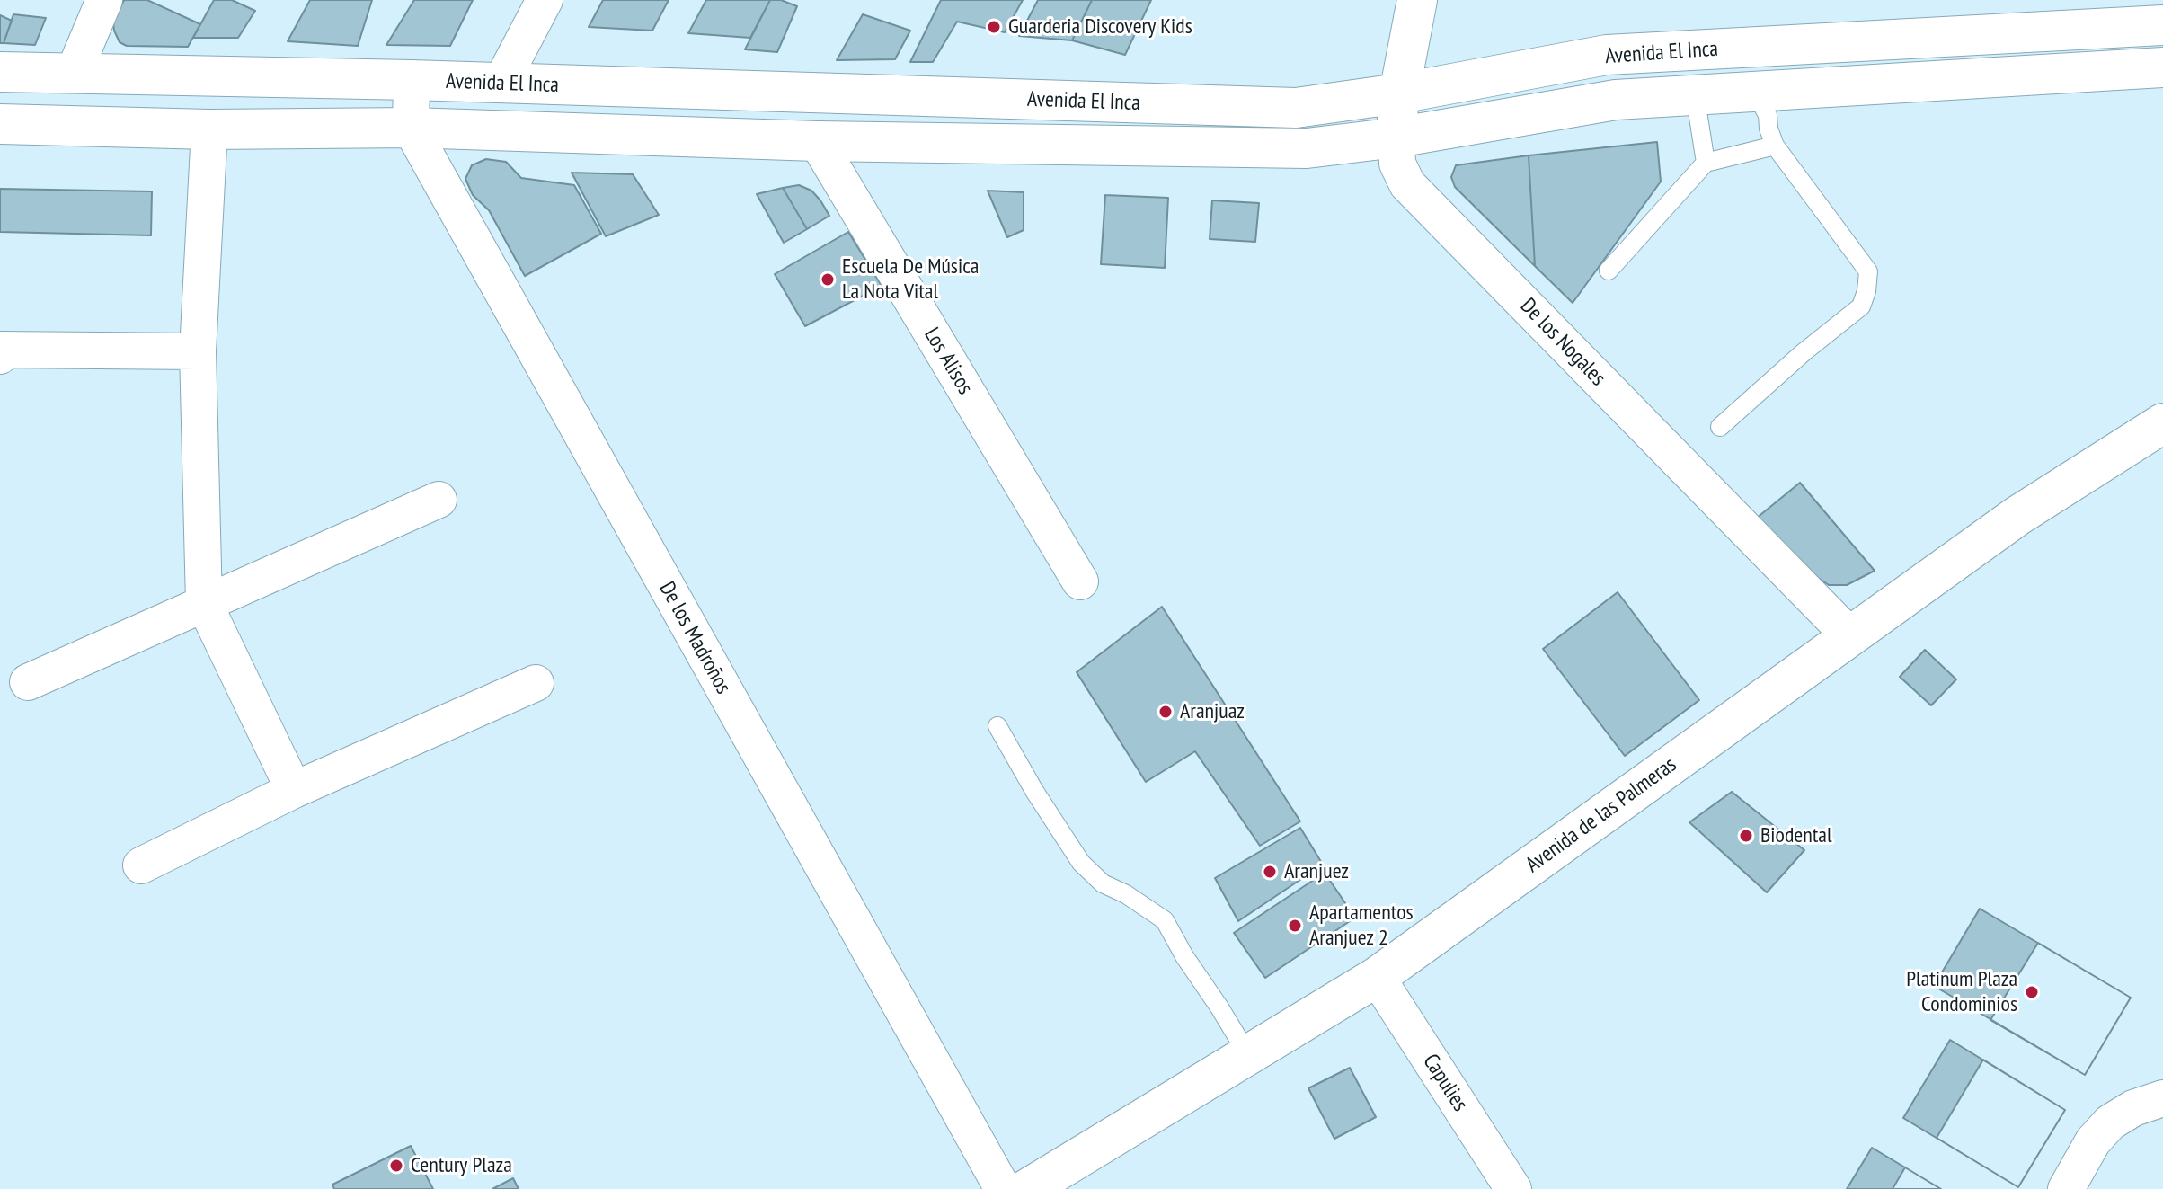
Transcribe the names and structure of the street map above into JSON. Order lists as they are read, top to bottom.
{
  "streets": {
    "main road": ["Avenida El Inca", "De los Nogales", "Avenida de las Palmeras"],
    "street": ["Los Alisos", "De los Madroños", "Capulies"]
  },
  "crossings": [
    ["Avenida El Inca", "De los Nogales"],
    ["Avenida El Inca", "Los Alisos"],
    ["Avenida El Inca", "De los Madroños"],
    ["De los Nogales", "Avenida de las Palmeras"],
    ["Avenida de las Palmeras", "Capulies"]
  ],
  "places": [
    "Guarderia Discovery Kids",
    "Escuela De Música La Nota Vital",
    "Aranjuaz",
    "Biodental",
    "Aranjuez",
    "Apartamentos Aranjuez 2",
    "Platinum Plaza Condominios",
    "Century Plaza"
  ]
}
